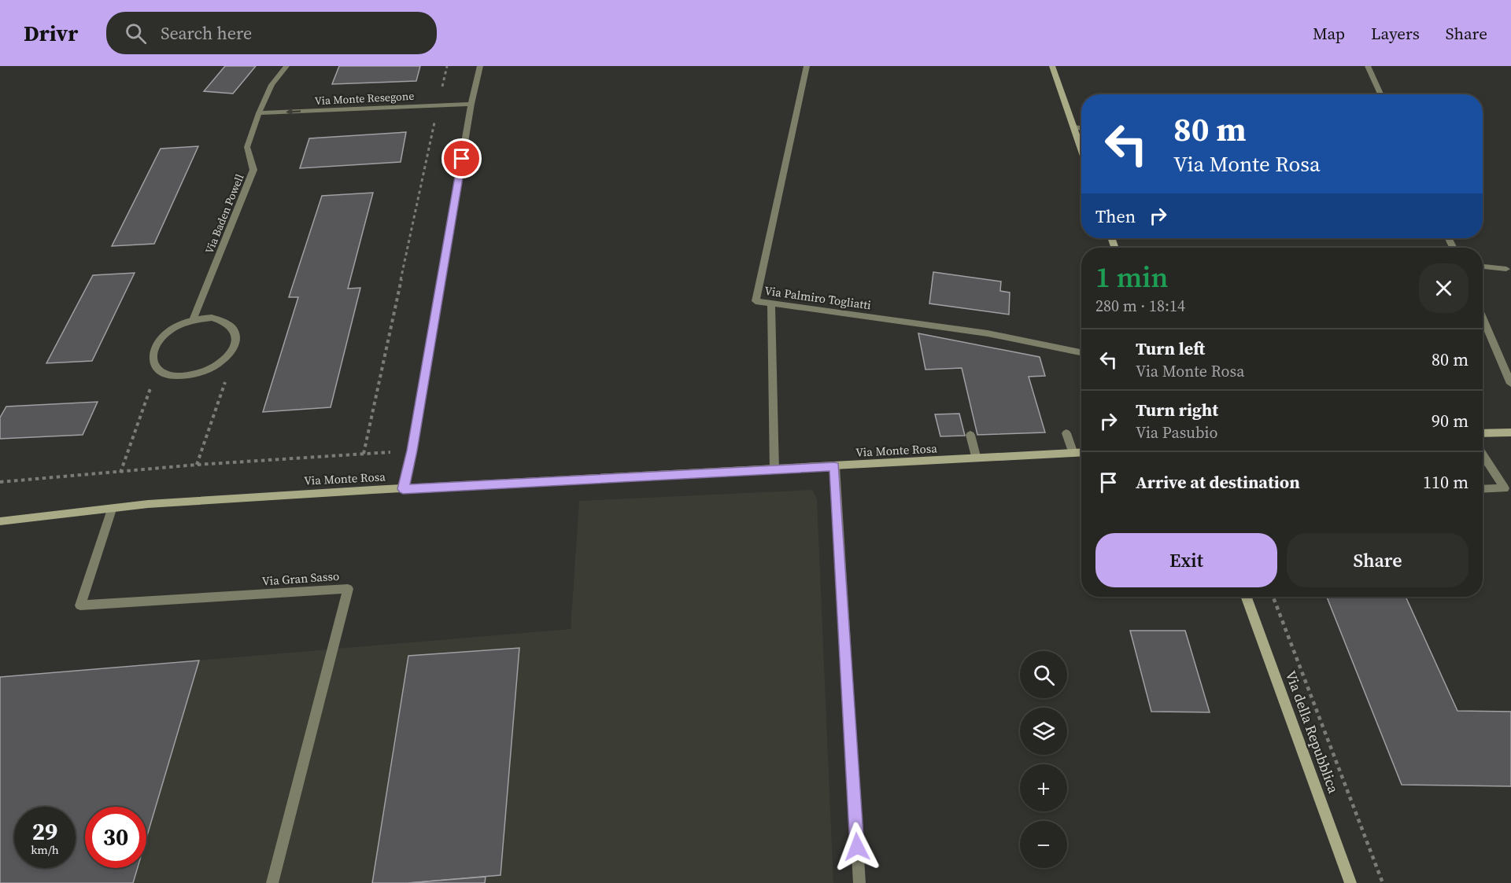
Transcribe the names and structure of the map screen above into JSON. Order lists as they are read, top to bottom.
{
  "streets": {
    "street": [
      "Via Monte Resegone",
      "Via Baden Powell",
      "Via Palmiro Togliatti",
      "Via Monte Rosa",
      "Via Gran Sasso",
      "Via della Repubblica"
    ]
  },
  "crossings": [
    ["Via Monte Resegone", "Via Baden Powell"],
    ["Via Monte Rosa", "Via Gran Sasso"]
  ],
  "one_way": ["Via Monte Resegone"],
  "page": {
    "header": "Drivr",
    "search": "Search here",
    "nav": ["Map", "Layers", "Share"],
    "turn": ["80 m", "Via Monte Rosa"],
    "then": "Then",
    "heading": ["1 min", "280 m · 18:14"],
    "list": [
      {
        "name": "Turn left",
        "note": "Via Monte Rosa",
        "value": "80 m"
      },
      {
        "name": "Turn right",
        "note": "Via Pasubio",
        "value": "90 m"
      },
      {
        "name": "Arrive at destination",
        "value": "110 m"
      }
    ],
    "buttons": ["Exit", "Share"],
    "map_buttons": ["+", "−"],
    "speed": "29 km/h",
    "limit": "30"
  }
}
